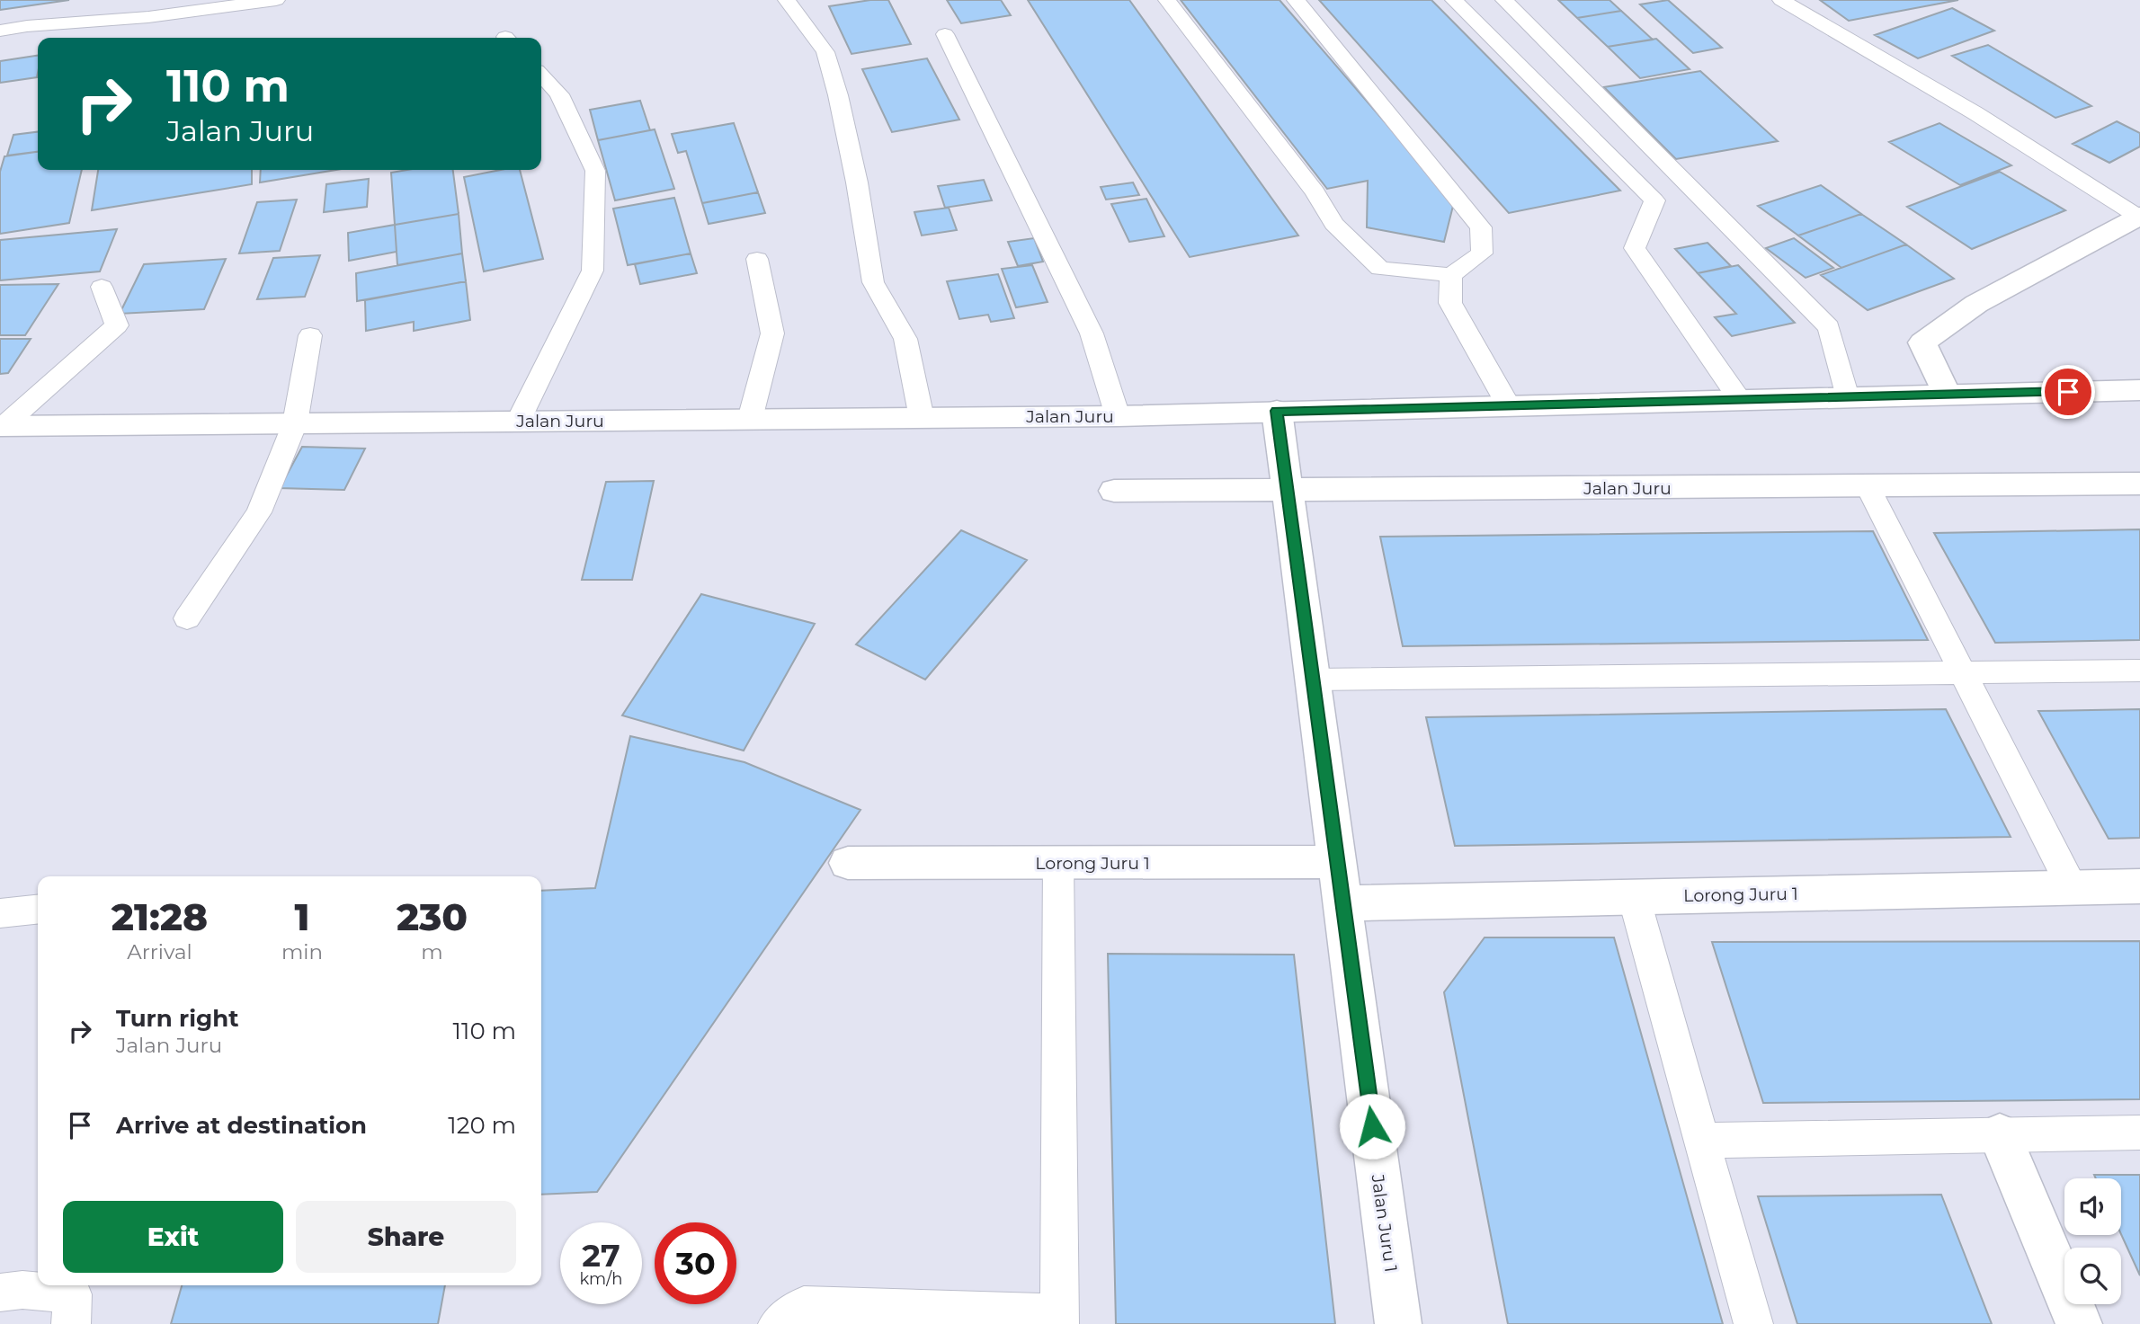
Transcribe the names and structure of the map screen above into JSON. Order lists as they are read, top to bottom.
{
  "streets": {
    "street": ["Jalan Juru", "Lorong Juru 1", "Jalan Juru 1"]
  },
  "crossings": [
    ["Jalan Juru", "Jalan Juru 1"],
    ["Lorong Juru 1", "Jalan Juru 1"]
  ],
  "page": {
    "turn": ["110 m", "Jalan Juru"],
    "eta": [
      "21:28",
      "Arrival",
      "1",
      "min",
      "230",
      "m"
    ],
    "list": [
      {
        "name": "Turn right",
        "note": "Jalan Juru",
        "value": "110 m"
      },
      {
        "name": "Arrive at destination",
        "value": "120 m"
      }
    ],
    "buttons": ["Exit", "Share"],
    "speed": "27 km/h",
    "limit": "30"
  }
}
